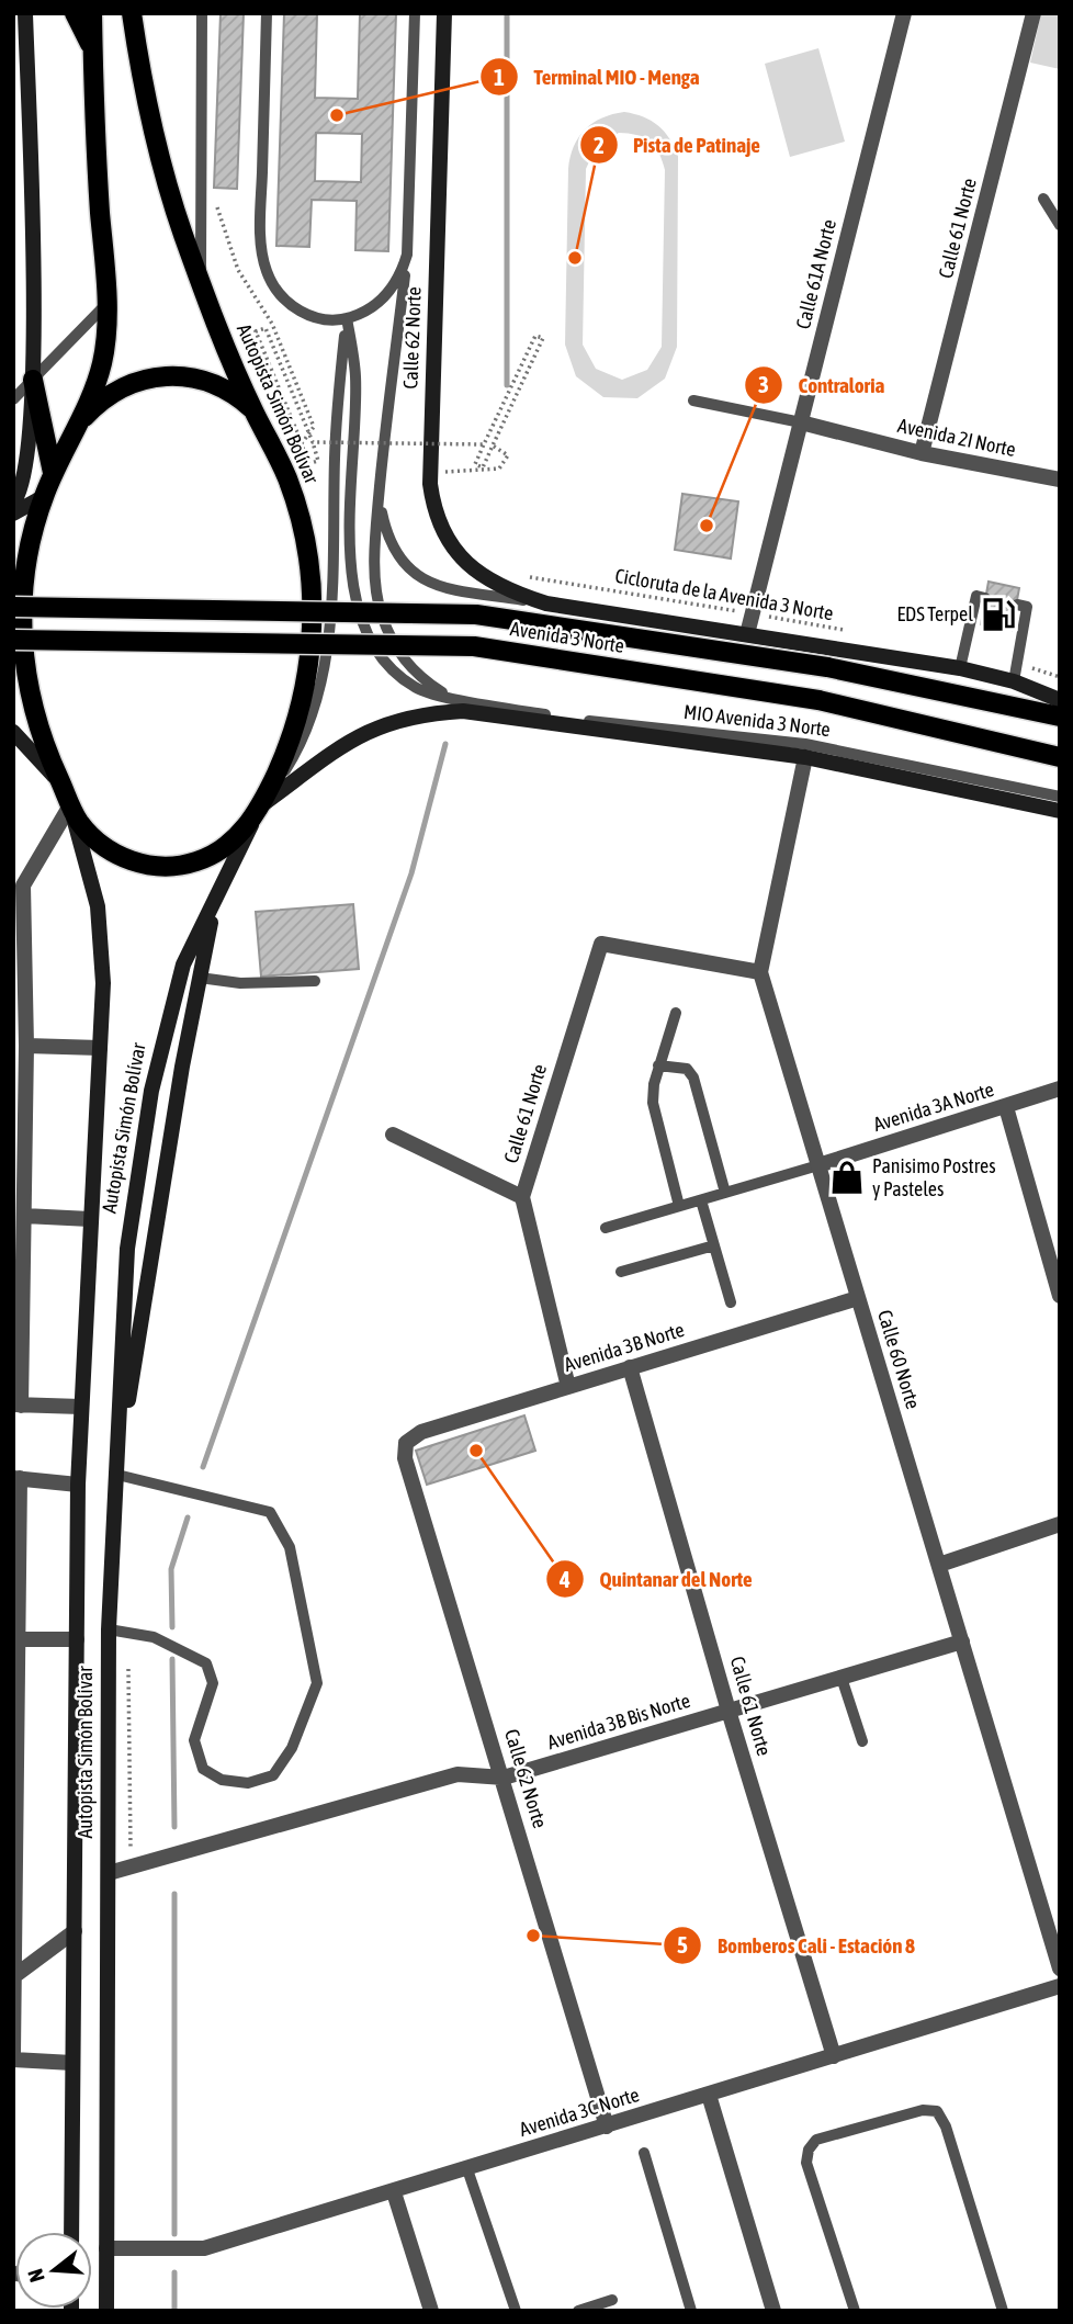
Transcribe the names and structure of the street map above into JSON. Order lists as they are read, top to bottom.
{
  "streets": {
    "main road": ["Calle 62 Norte", "Autopista Simón Bolívar", "Avenida 3 Norte"],
    "street": [
      "Calle 61 Norte",
      "Calle 61A Norte",
      "Avenida 2I Norte",
      "Avenida 3A Norte",
      "Avenida 3B Norte",
      "Calle 60 Norte",
      "Avenida 3B Bis Norte",
      "Avenida 3C Norte"
    ],
    "lane": ["MIO Avenida 3 Norte"],
    "path": ["Cicloruta de la Avenida 3 Norte"]
  },
  "crossings": [
    ["Calle 61 Norte", "Avenida 2I Norte"],
    ["Calle 61 Norte", "Avenida 3B Norte"],
    ["Calle 61 Norte", "Calle 60 Norte"],
    ["Calle 61 Norte", "Avenida 3B Bis Norte"],
    ["Calle 61 Norte", "Avenida 3C Norte"],
    ["Calle 61A Norte", "Avenida 2I Norte"],
    ["Calle 61A Norte", "Cicloruta de la Avenida 3 Norte"],
    ["Calle 61A Norte", "Avenida 3 Norte"],
    ["Calle 62 Norte", "Avenida 3 Norte"],
    ["Calle 62 Norte", "Avenida 3B Norte"],
    ["Calle 62 Norte", "Avenida 3B Bis Norte"],
    ["Calle 62 Norte", "Avenida 3C Norte"],
    ["Autopista Simón Bolívar", "Avenida 3B Bis Norte"],
    ["Autopista Simón Bolívar", "Avenida 3C Norte"],
    ["Avenida 3A Norte", "Calle 60 Norte"],
    ["Avenida 3B Norte", "Calle 60 Norte"],
    ["Calle 60 Norte", "Avenida 3B Bis Norte"]
  ],
  "places": {
    "other": [
      "Terminal MIO - Menga",
      "Pista de Patinaje",
      "Contraloria",
      "Quintanar del Norte",
      "Bomberos Cali - Estación 8"
    ],
    "fuel station": ["EDS Terpel"],
    "shop": ["Panisimo Postres y Pasteles"]
  },
  "north": "left"
}
